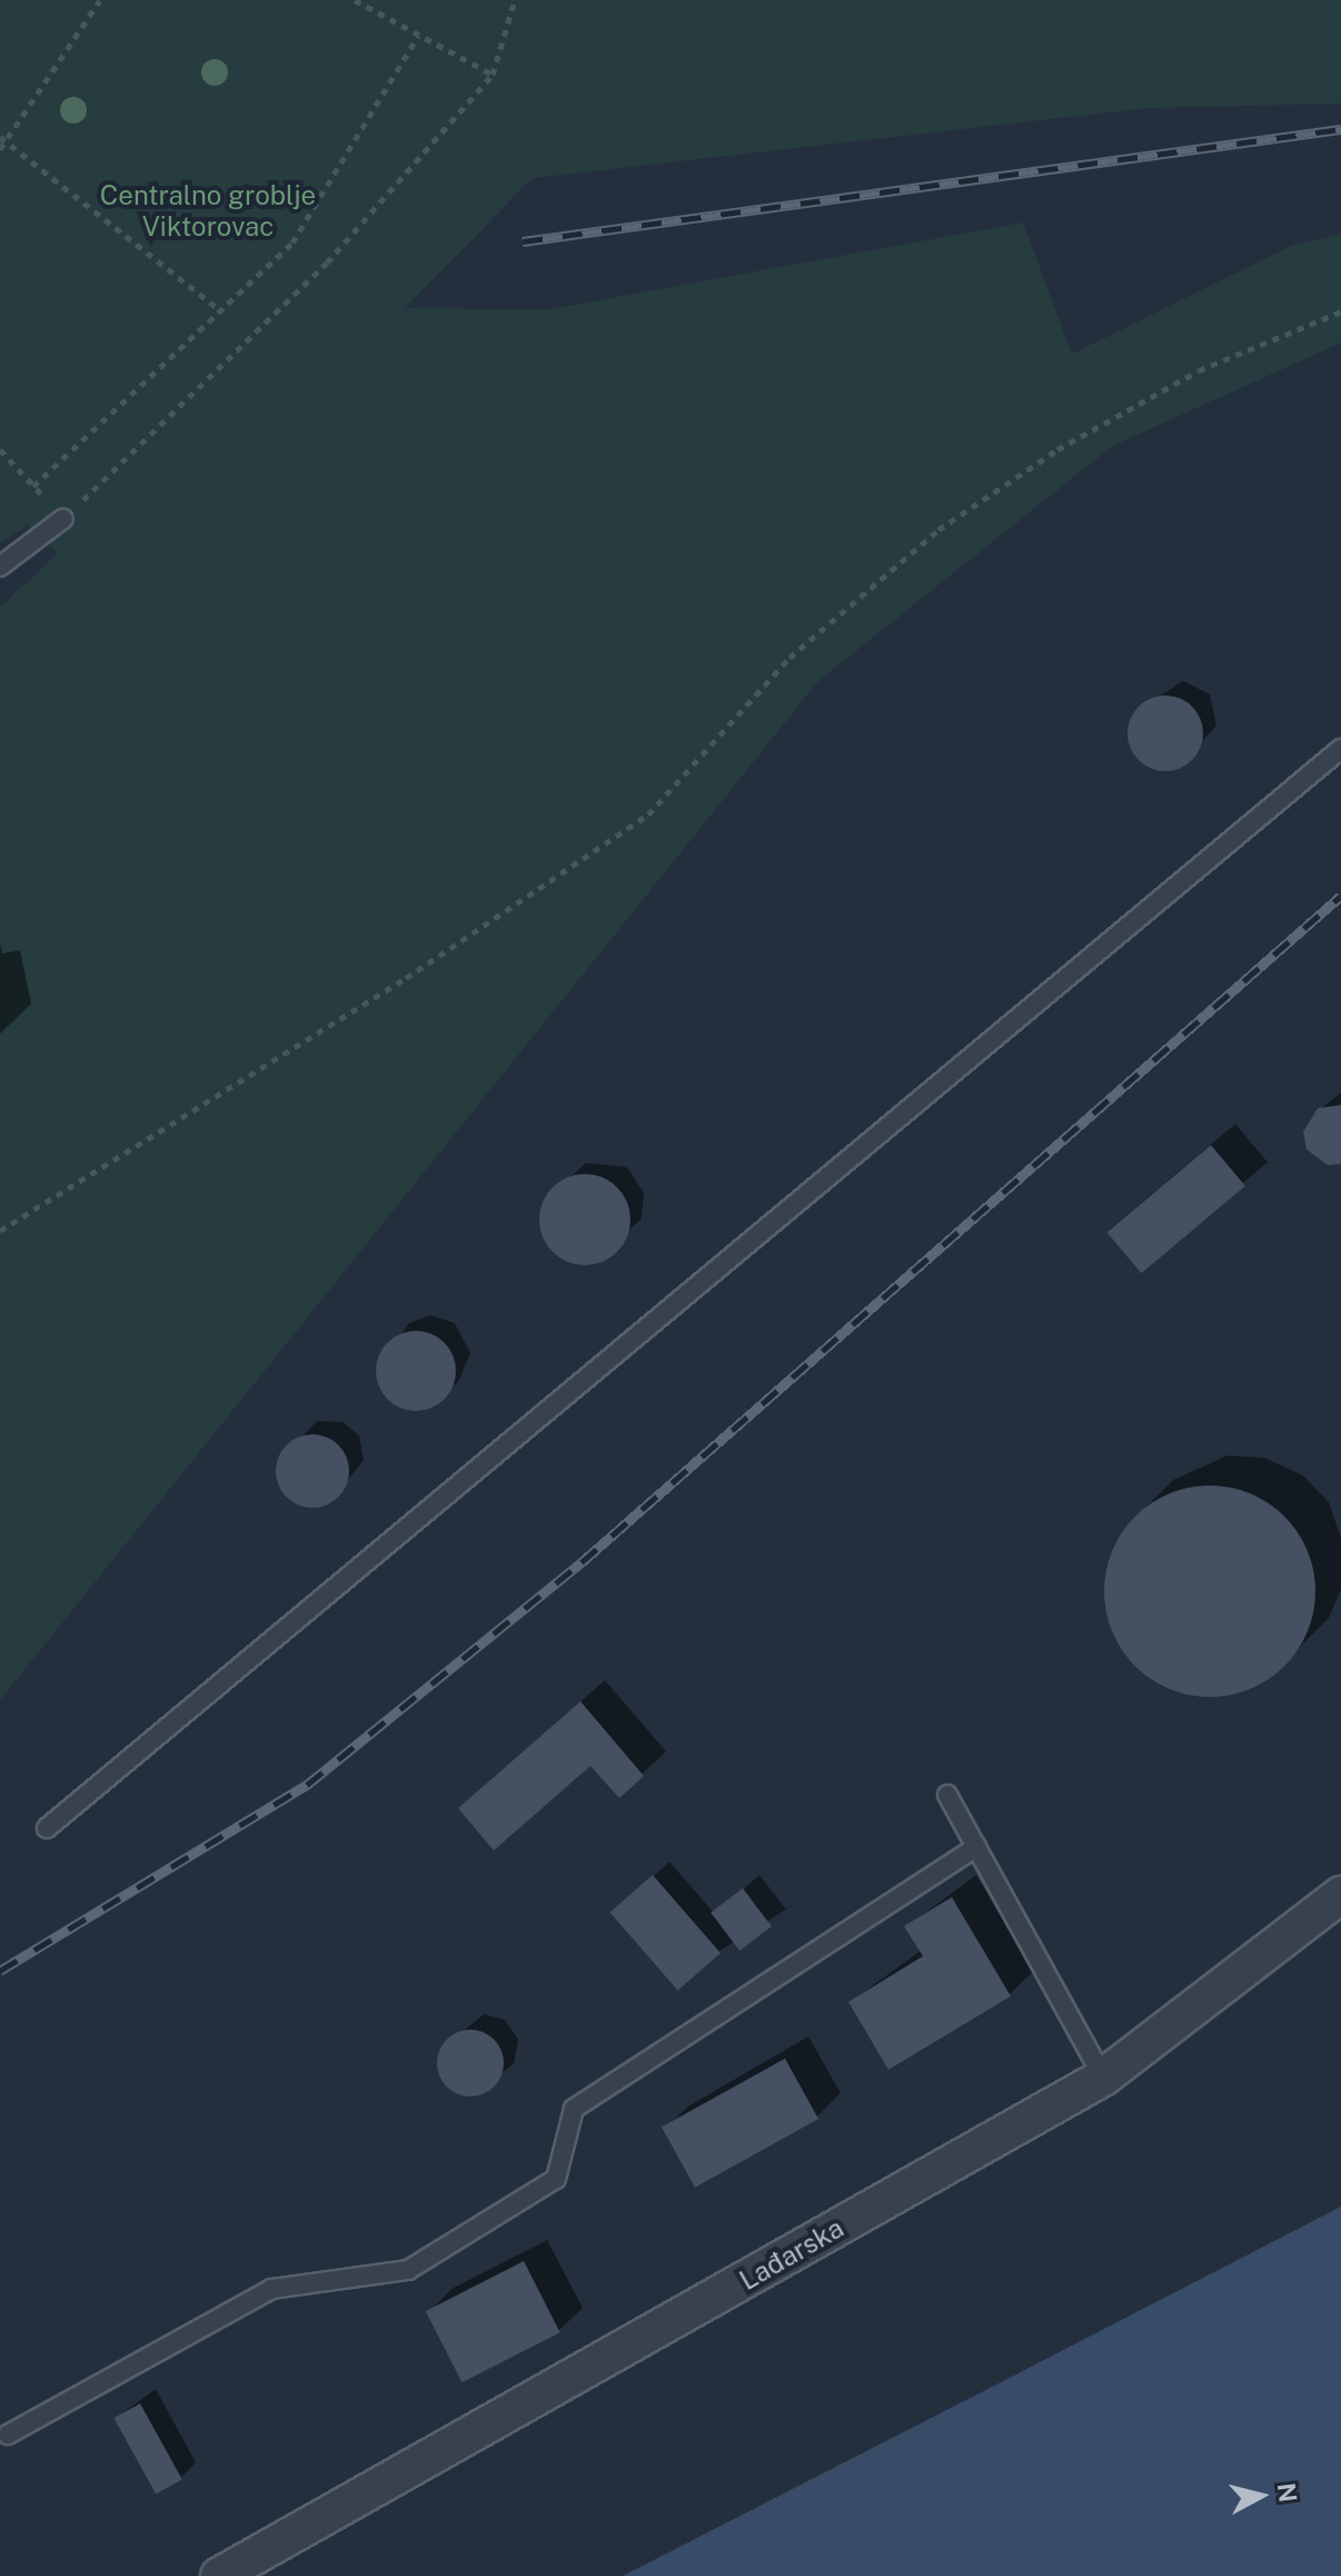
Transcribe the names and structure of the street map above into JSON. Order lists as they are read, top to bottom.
{
  "streets": {
    "street": ["Lađarska"]
  },
  "parks": ["Centralno groblje Viktorovac"],
  "north": "right"
}
